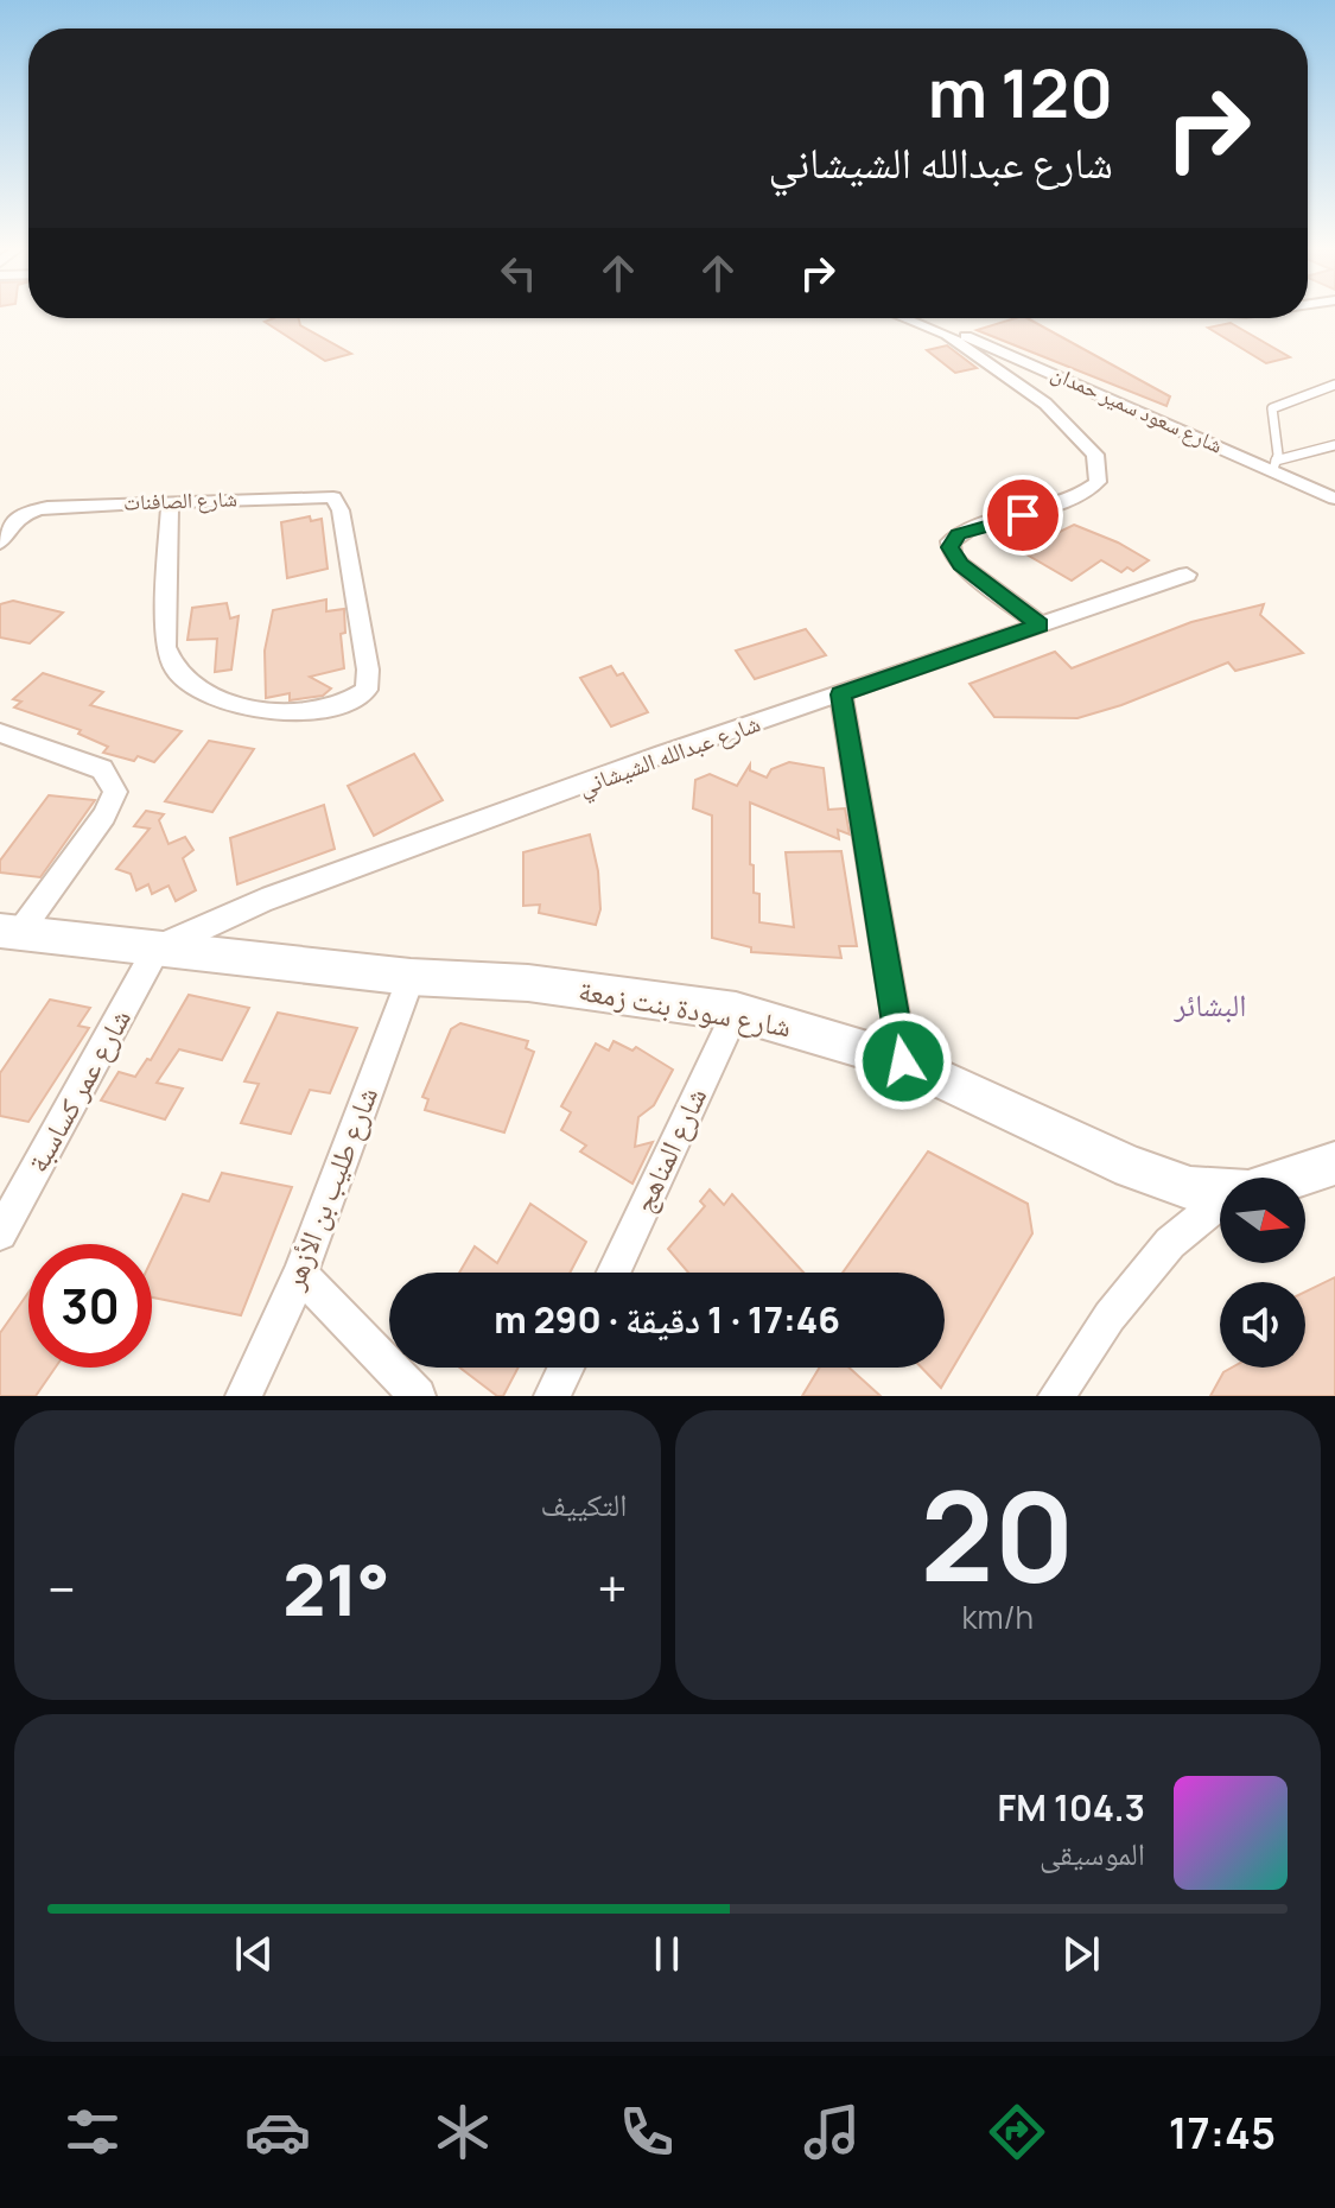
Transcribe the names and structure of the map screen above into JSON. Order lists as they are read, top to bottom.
{
  "streets": {
    "street": [
      "شارع سعود سمير حمدان",
      "شارع الصافنات",
      "شارع عبدالله الشيشاني",
      "شارع سودة بنت زمعة",
      "شارع عمر كساسبة",
      "شارع المناهج",
      "شارع طليب بن الأزهر"
    ]
  },
  "crossings": [
    ["شارع سعود سمير حمدان", "شارع عبدالله الشيشاني"],
    ["شارع عبدالله الشيشاني", "شارع سودة بنت زمعة"],
    ["شارع عبدالله الشيشاني", "شارع عمر كساسبة"],
    ["شارع سودة بنت زمعة", "شارع عمر كساسبة"],
    ["شارع سودة بنت زمعة", "شارع المناهج"],
    ["شارع سودة بنت زمعة", "شارع طليب بن الأزهر"]
  ],
  "districts": ["البشائر"],
  "north": "right",
  "page": {
    "turn": ["120 m", "شارع عبدالله الشيشاني"],
    "limit": "30",
    "trip": "17:46 · 1 دقيقة · 290 m",
    "tile": [
      ["20", "km/h"],
      "التكييف"
    ],
    "heat": ["−", "21°", "+"],
    "song": ["104.3 FM", "الموسيقى"],
    "tabs": "17:45"
  }
}
